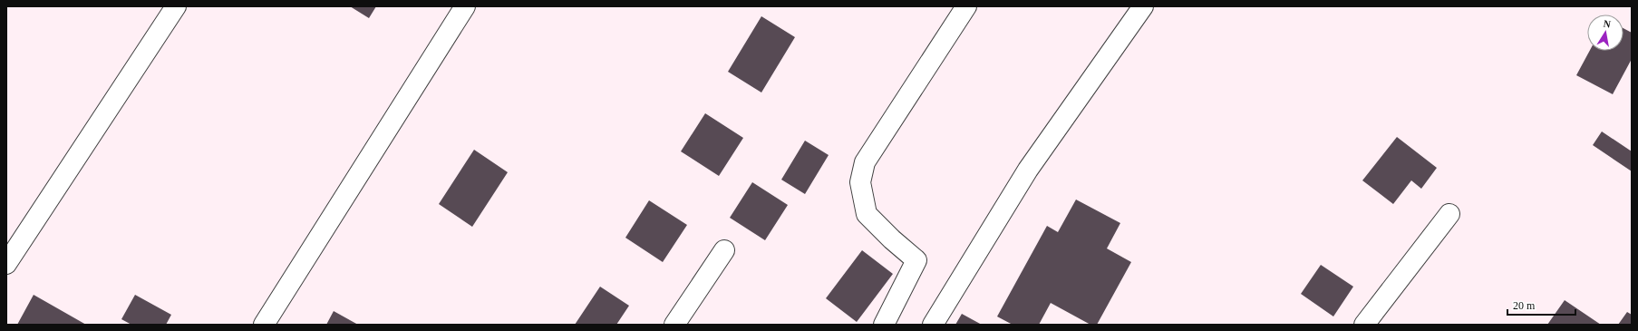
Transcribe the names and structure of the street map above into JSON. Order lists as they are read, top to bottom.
{
  "scale_bar": "20 m",
  "north": "top"
}
